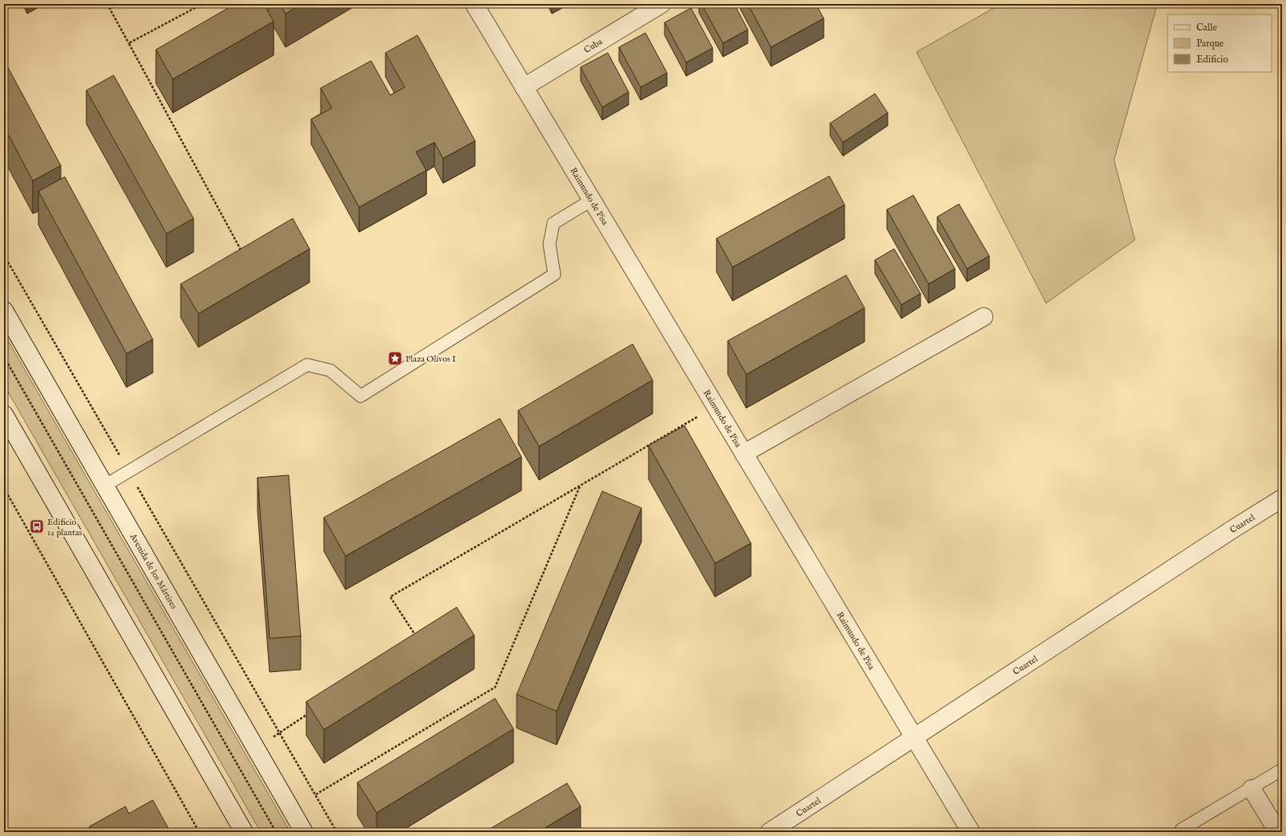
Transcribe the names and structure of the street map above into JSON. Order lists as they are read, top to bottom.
{
  "streets": {
    "street": [
      "Cuba",
      "Raimundo de Pisa",
      "Cuartel",
      "Avenida de los Mártires"
    ]
  },
  "crossings": [
    ["Cuba", "Raimundo de Pisa"],
    ["Raimundo de Pisa", "Cuartel"]
  ],
  "places": {
    "place": ["Plaza Olivos I"],
    "bus stop": ["Edificio 12 plantas"]
  },
  "legend": ["Calle", "Parque", "Edificio"]
}
